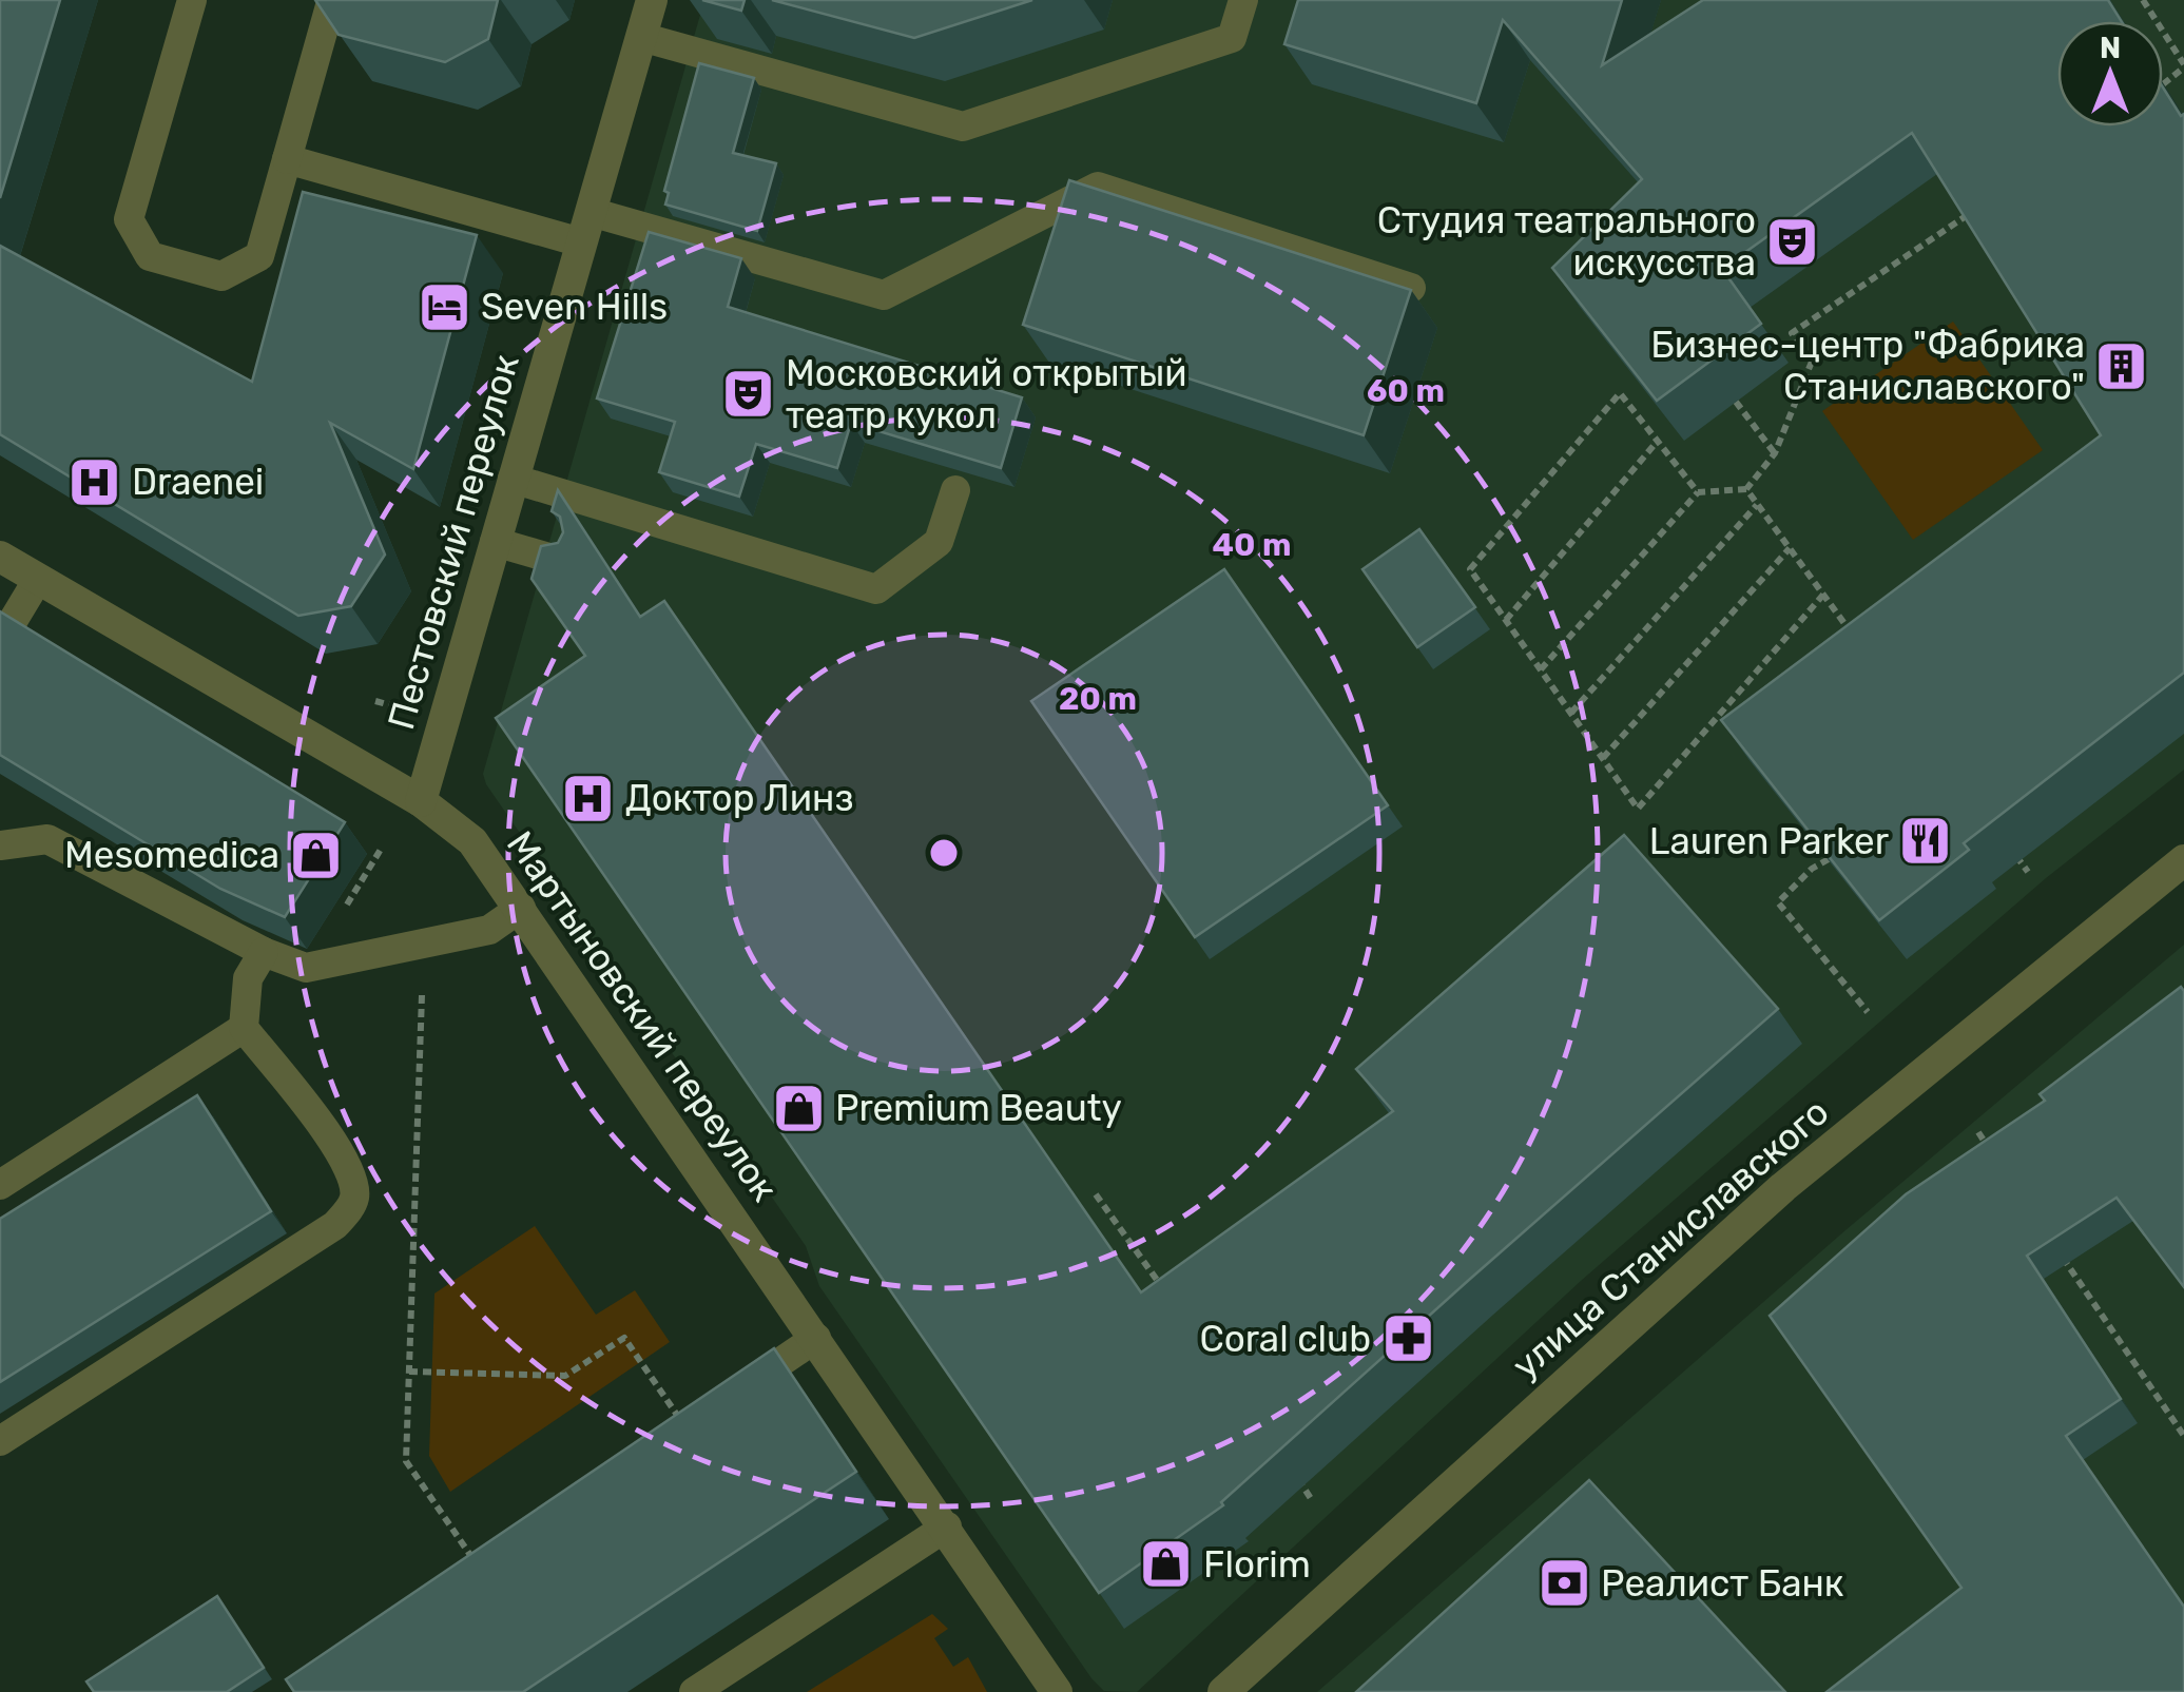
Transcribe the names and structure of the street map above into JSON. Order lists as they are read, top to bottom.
{
  "streets": {
    "street": ["Пестовский переулок", "Мартыновский переулок", "улица Станиславского"]
  },
  "crossings": [
    ["Пестовский переулок", "Мартыновский переулок"]
  ],
  "places": {
    "theatre": ["Студия театрального искусства", "Московский открытый театр кукол"],
    "hotel": ["Seven Hills"],
    "building": ["Бизнес-центр \"Фабрика Станиславского\""],
    "hospital": ["Draenei", "Доктор Линз"],
    "restaurant": ["Lauren Parker"],
    "shop": ["Mesomedica", "Premium Beauty", "Florim"],
    "pharmacy": ["Coral club"],
    "bank": ["Реалист Банк"]
  },
  "north": "top",
  "rings": ["60 m", "40 m", "20 m"]
}
